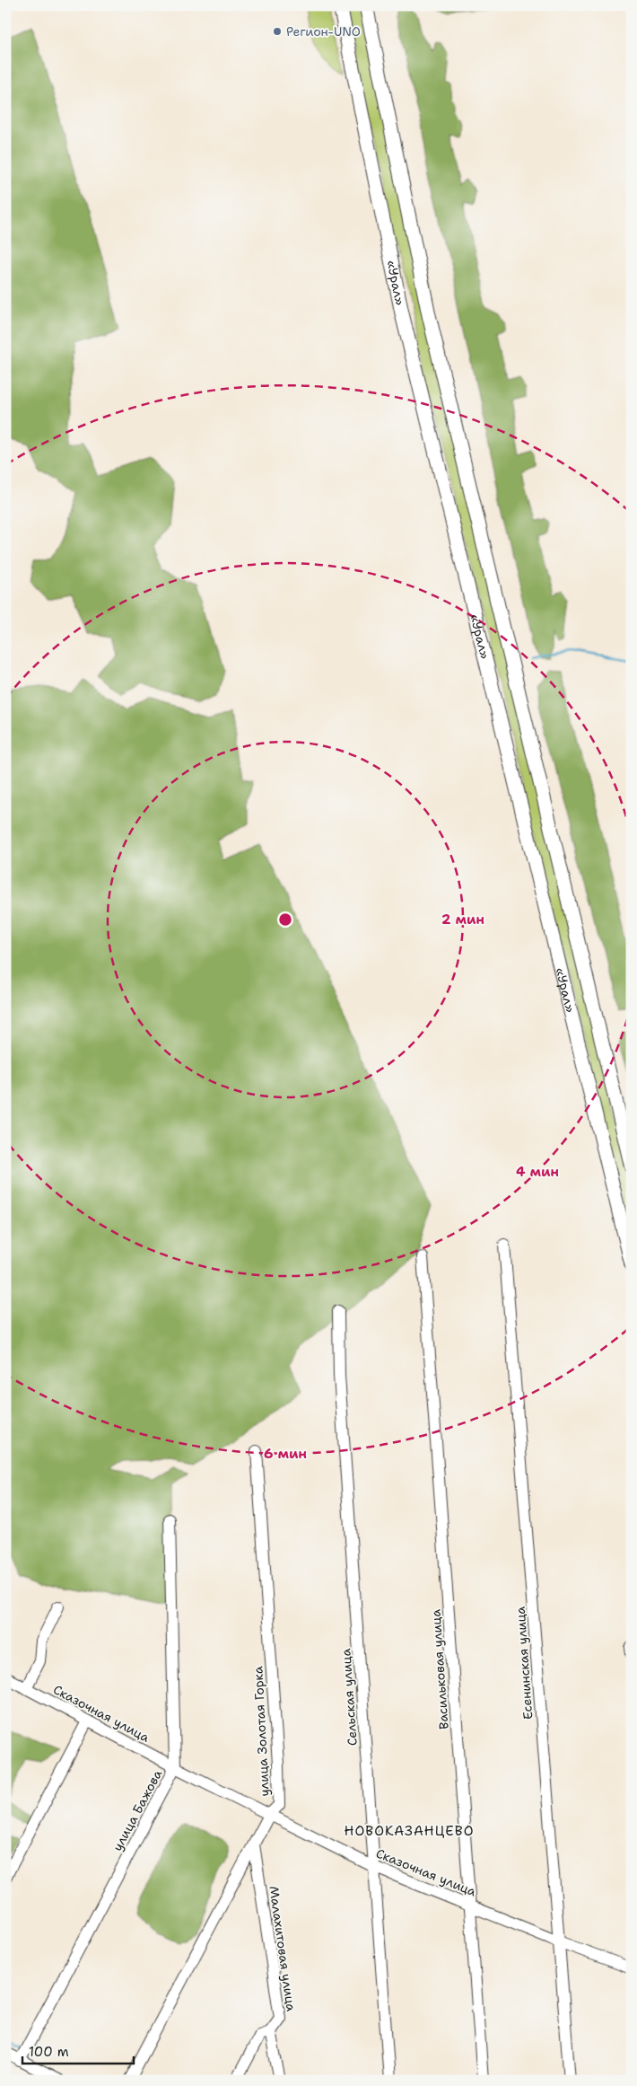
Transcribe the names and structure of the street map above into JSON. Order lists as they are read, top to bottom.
{
  "streets": {
    "main road": ["«Урал»"],
    "street": [
      "Есенинская улица",
      "Васильковая улица",
      "Сельская улица",
      "Сказочная улица",
      "улица Золотая Горка",
      "улица Бажова",
      "Малахитовая улица"
    ]
  },
  "crossings": [
    ["Есенинская улица", "Сказочная улица"],
    ["Васильковая улица", "Сказочная улица"],
    ["Сельская улица", "Сказочная улица"],
    ["Сказочная улица", "улица Золотая Горка"],
    ["Сказочная улица", "улица Бажова"],
    ["улица Золотая Горка", "Малахитовая улица"]
  ],
  "districts": ["НОВОКАЗАНЦЕВО"],
  "places": ["Регион-UNO"],
  "scale_bar": "100 m",
  "rings": ["2 мин", "4 мин", "6 мин"]
}
